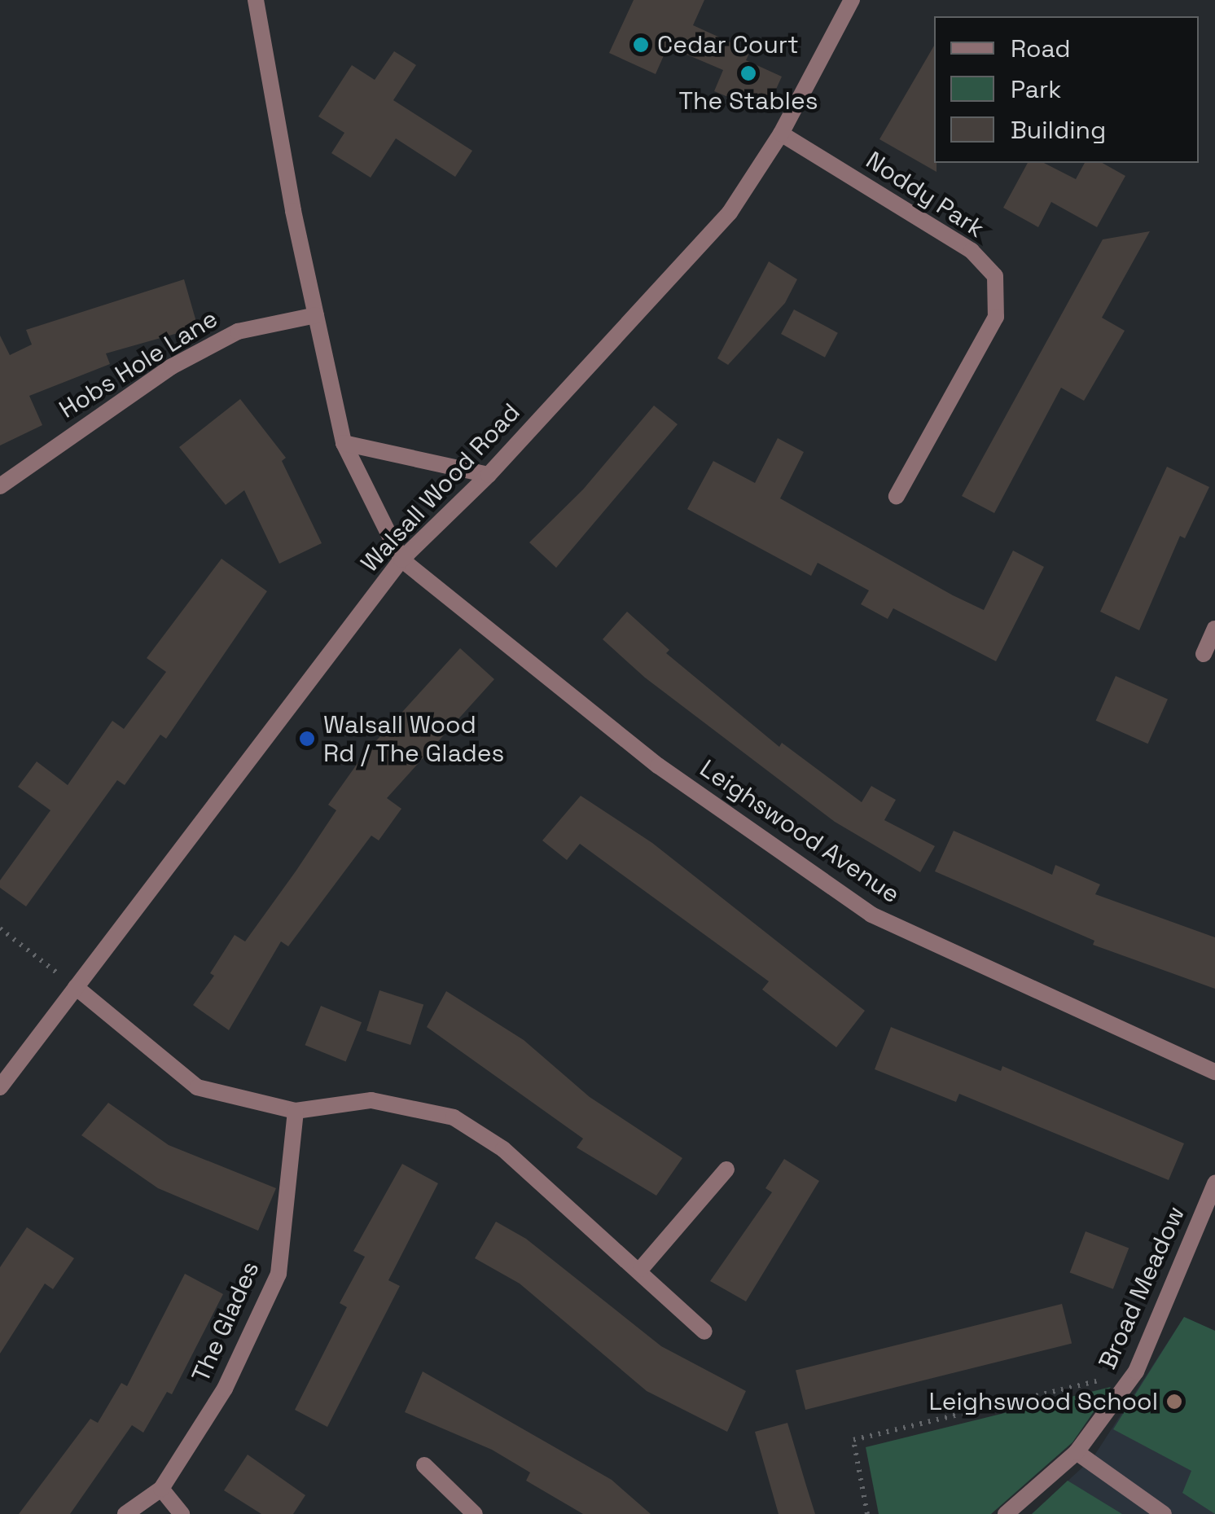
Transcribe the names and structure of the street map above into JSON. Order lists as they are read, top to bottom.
{
  "streets": {
    "street": [
      "Noddy Park",
      "Hobs Hole Lane",
      "Walsall Wood Road",
      "Leighswood Avenue",
      "Broad Meadow",
      "The Glades"
    ]
  },
  "crossings": [
    ["Noddy Park", "Walsall Wood Road"],
    ["Walsall Wood Road", "Leighswood Avenue"]
  ],
  "places": [
    "Cedar Court",
    "The Stables",
    "Walsall Wood Rd / The Glades",
    "Leighswood School"
  ],
  "legend": ["Road", "Park", "Building"]
}
